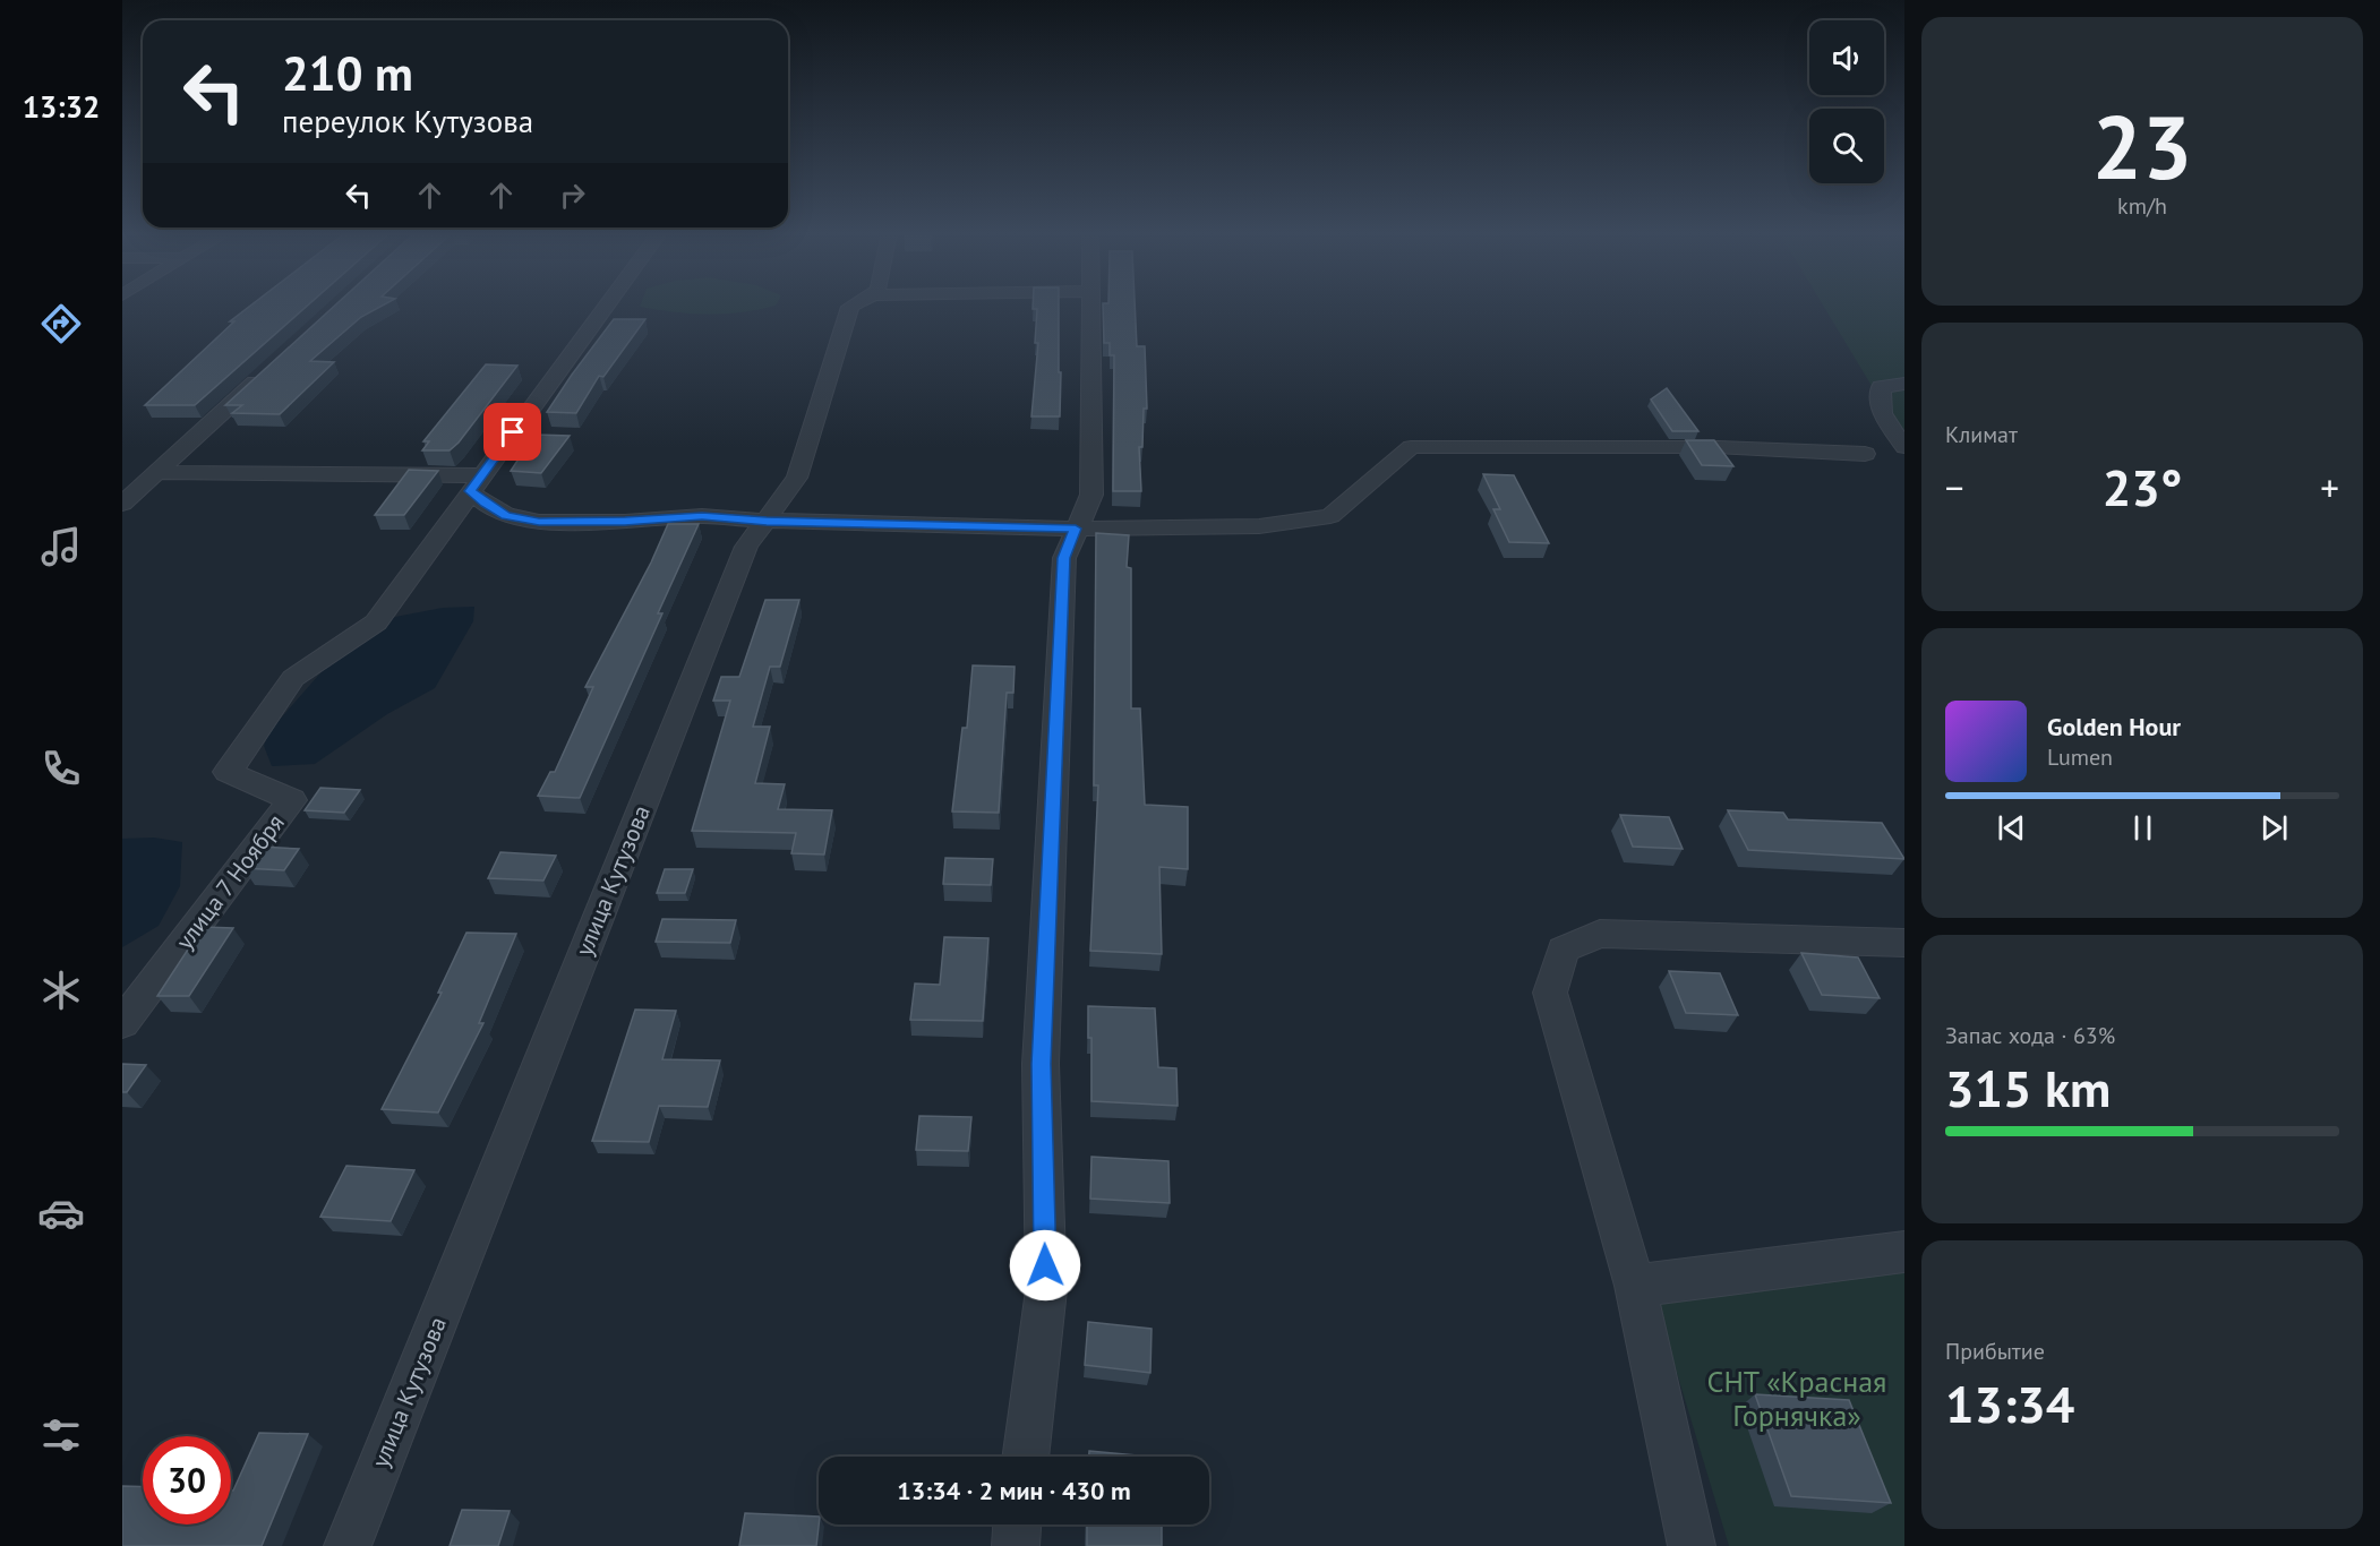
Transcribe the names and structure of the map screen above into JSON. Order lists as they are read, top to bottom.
{
  "streets": {
    "street": ["улица Кутузова", "улица 7 Ноября"]
  },
  "parks": ["СНТ «Красная Горнячка»"],
  "page": {
    "tabs": "13:32",
    "tile": [
      ["23", "km/h"],
      "Климат",
      ["Запас хода · 63%", "315 km"],
      ["Прибытие", "13:34"]
    ],
    "turn": ["210 m", "переулок Кутузова"],
    "heat": ["−", "23°", "+"],
    "song": ["Golden Hour", "Lumen"],
    "limit": "30",
    "trip": "13:34 · 2 мин · 430 m"
  }
}
